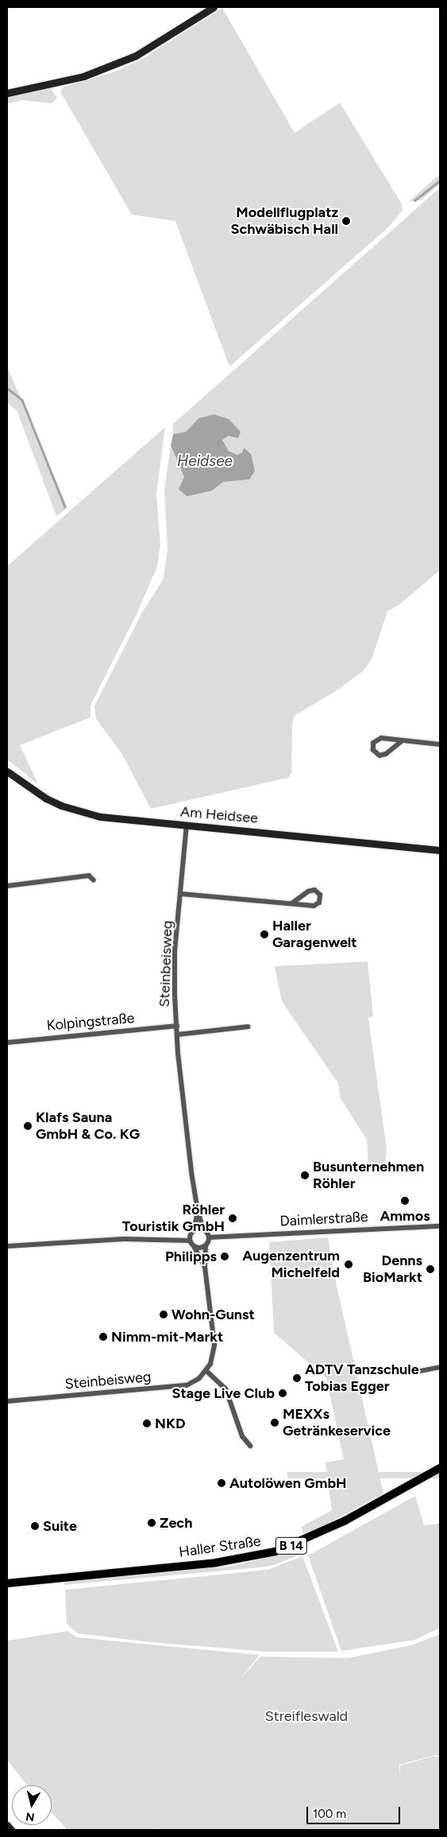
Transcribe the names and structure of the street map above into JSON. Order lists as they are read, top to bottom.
{
  "streets": {
    "main road": ["Am Heidsee", "B 14", "Haller Straße"],
    "street": ["Steinbeisweg", "Kolpingstraße", "Daimlerstraße"]
  },
  "crossings": [
    ["Am Heidsee", "Steinbeisweg"],
    ["Steinbeisweg", "Kolpingstraße"],
    ["Steinbeisweg", "Daimlerstraße"]
  ],
  "water": ["Heidsee"],
  "parks": ["Streifleswald"],
  "places": [
    "Modellflugplatz Schwäbisch Hall",
    "Haller Garagenwelt",
    "Klafs Sauna GmbH & Co. KG",
    "Busunternehmen Röhler",
    "Ammos",
    "Röhler Touristik GmbH",
    "Philipps",
    "Augenzentrum Michelfeld",
    "Denns BioMarkt",
    "Wohn-Gunst",
    "Nimm-mit-Markt",
    "ADTV Tanzschule Tobias Egger",
    "Stage Live Club",
    "MEXXs Getränkeservice",
    "NKD",
    "Autolöwen GmbH",
    "Zech",
    "Suite"
  ],
  "scale_bar": "100 m",
  "north": "bottom"
}
